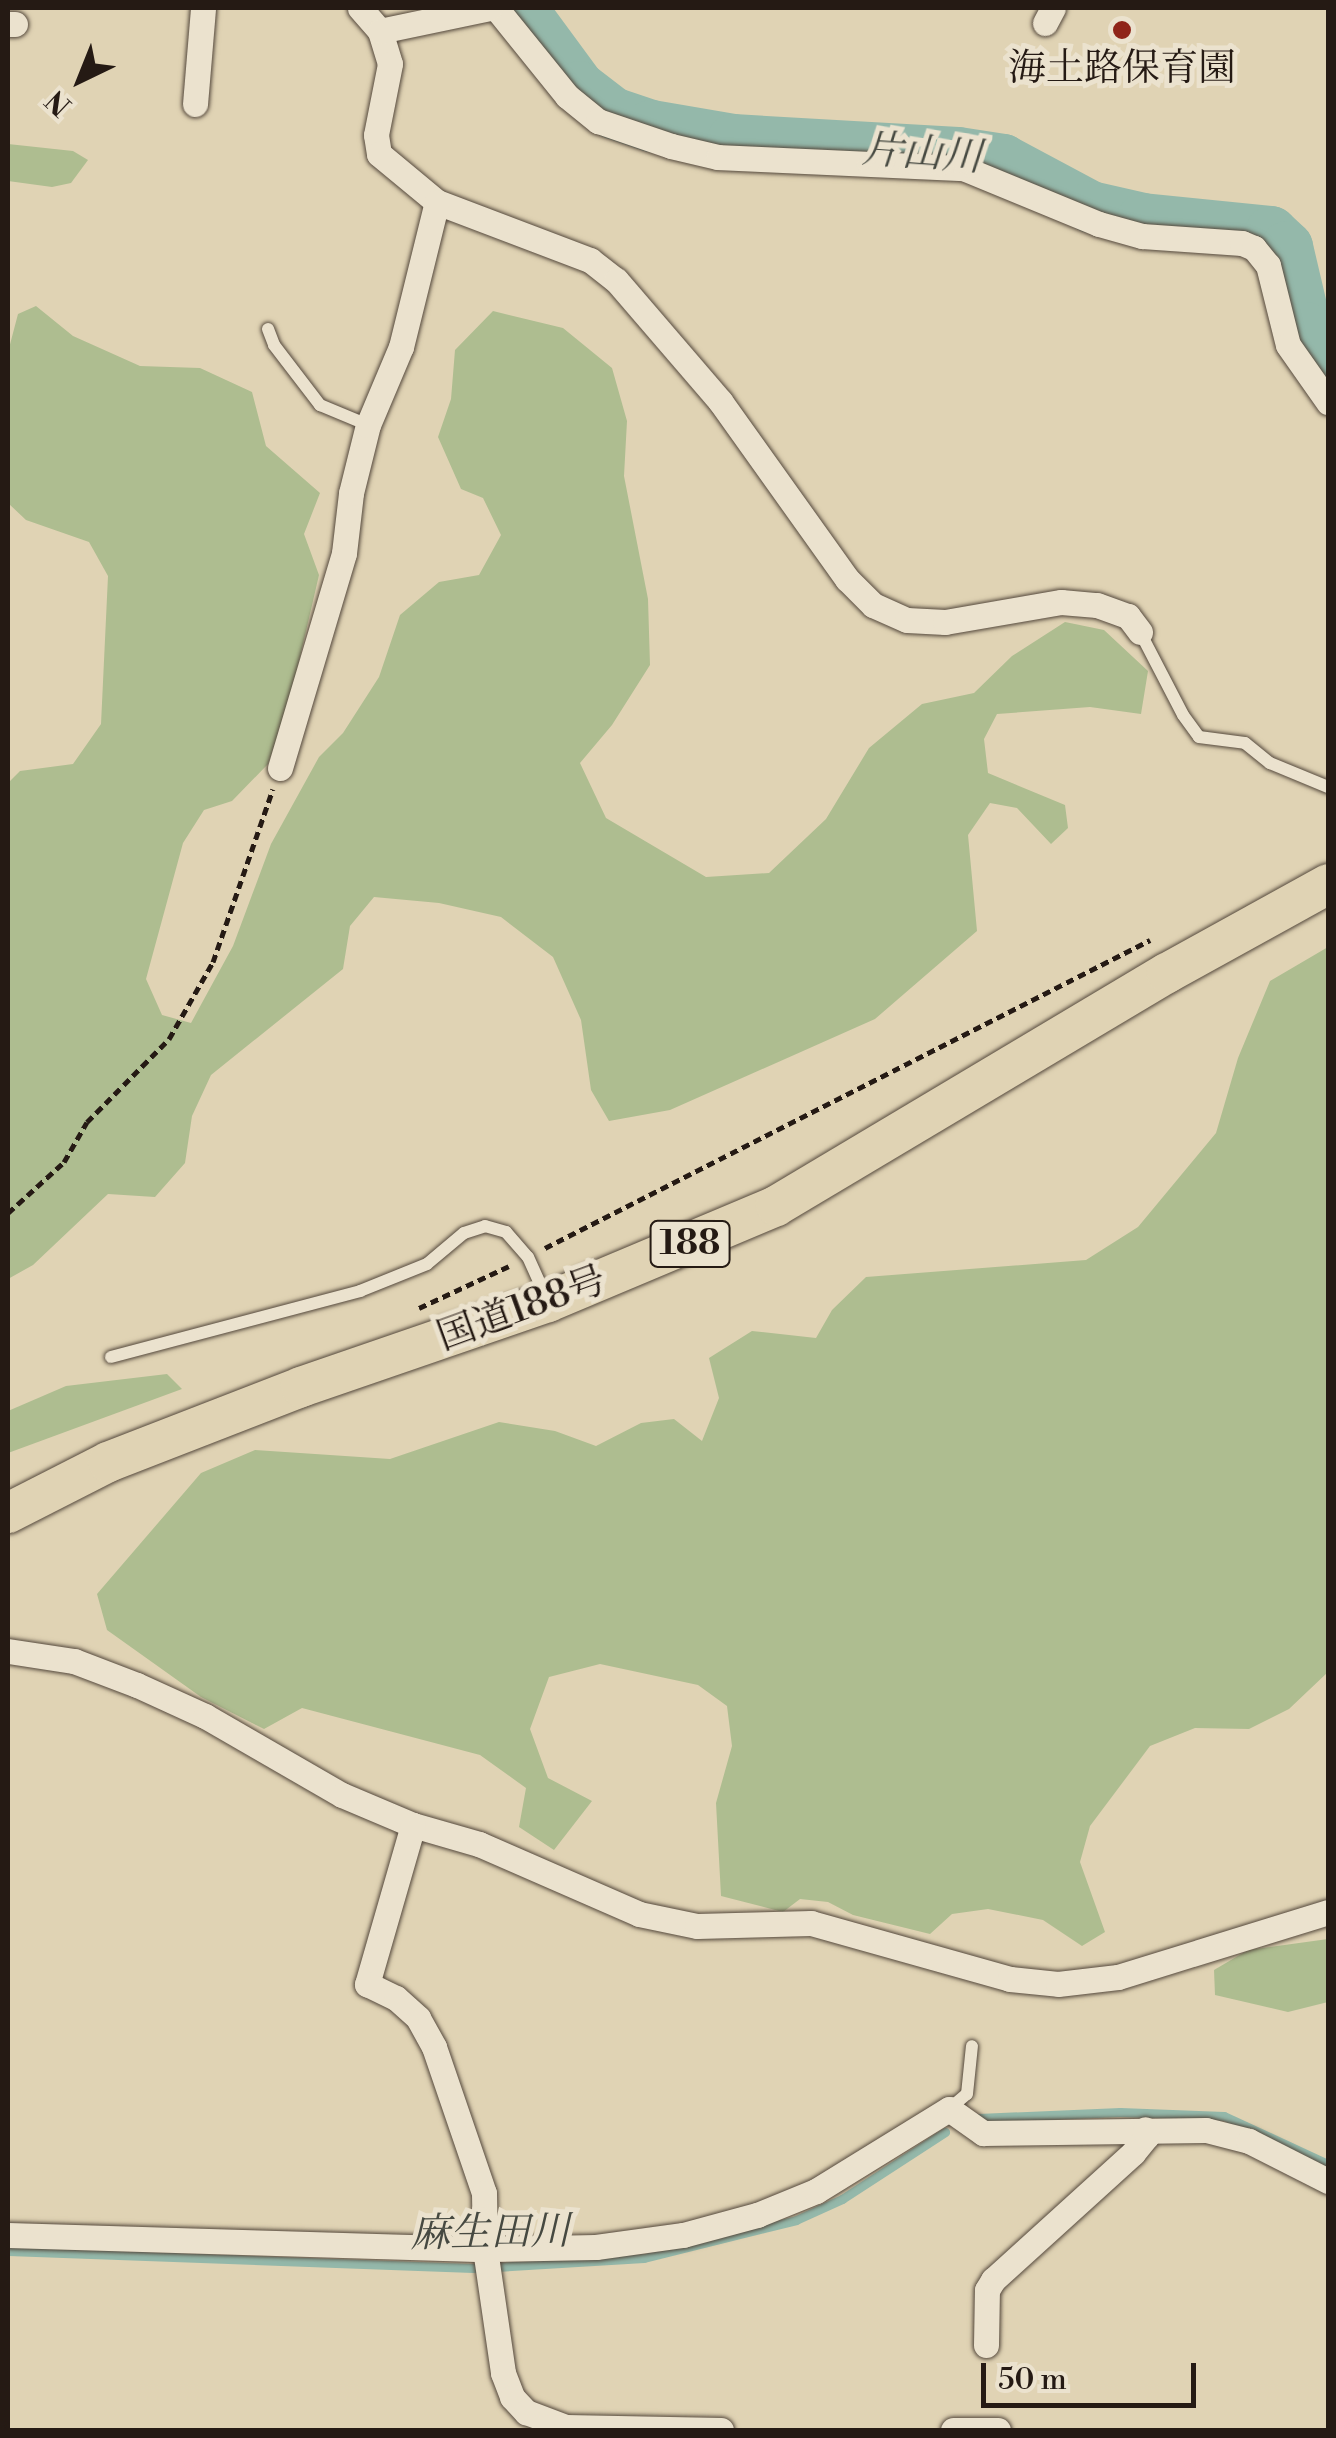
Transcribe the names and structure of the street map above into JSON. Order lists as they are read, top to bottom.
{
  "streets": {
    "highway": ["188", "国道188号"]
  },
  "water": ["片山川", "麻生田川"],
  "places": ["海土路保育園"],
  "scale_bar": "50 m",
  "north": "bottom left"
}
